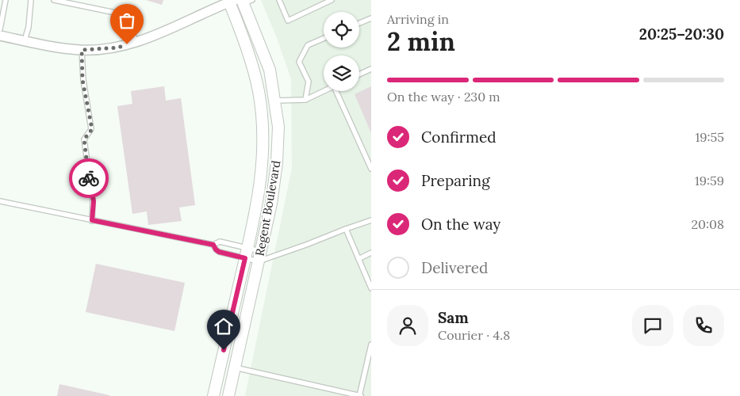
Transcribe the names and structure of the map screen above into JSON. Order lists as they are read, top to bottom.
{
  "streets": {
    "street": ["Regent Boulevard"]
  },
  "page": {
    "heading": ["2 min", "Arriving in", "20:25–20:30"],
    "panel": ["Sam", "Courier · 4.8"],
    "bar": "On the way · 230 m",
    "list": [
      ["Confirmed", "19:55"],
      ["Preparing", "19:59"],
      ["On the way", "20:08"],
      "Delivered"
    ]
  }
}
